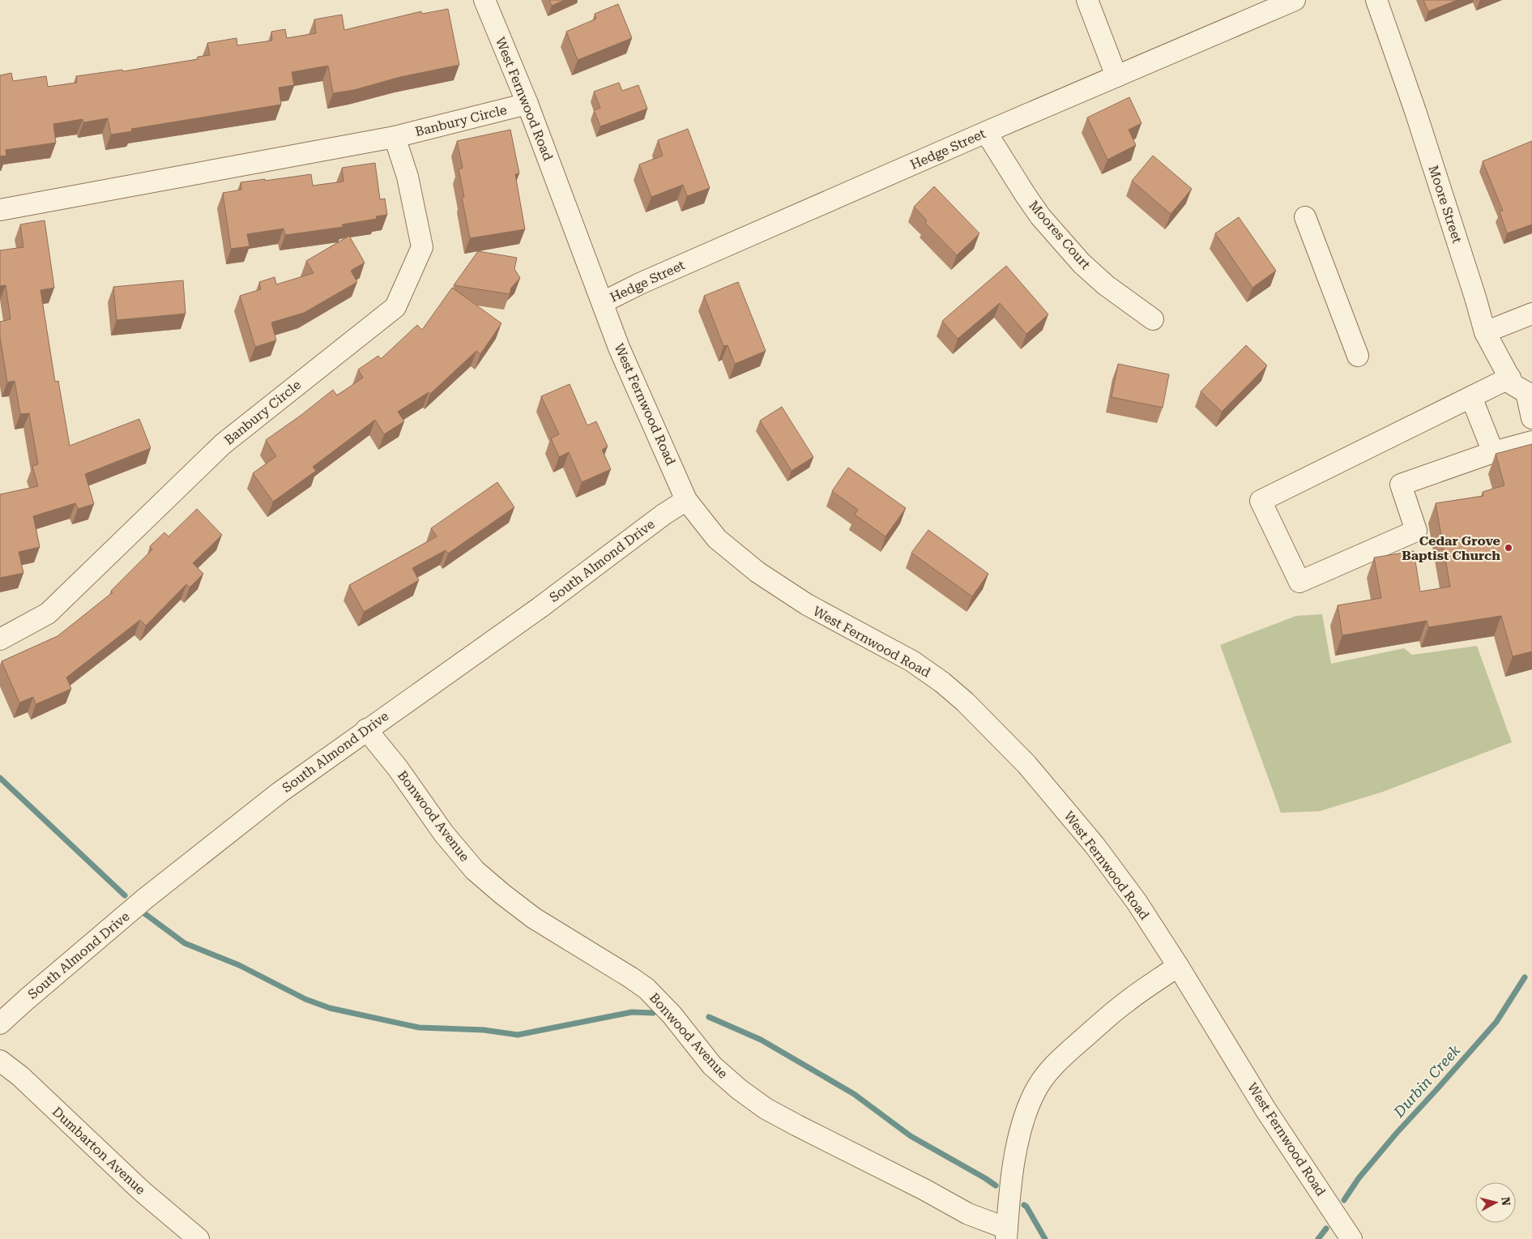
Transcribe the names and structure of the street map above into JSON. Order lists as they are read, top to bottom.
{
  "streets": {
    "street": [
      "West Fernwood Road",
      "Banbury Circle",
      "Hedge Street",
      "Moore Street",
      "Moores Court",
      "South Almond Drive",
      "Bonwood Avenue",
      "Dumbarton Avenue"
    ]
  },
  "crossings": [
    ["West Fernwood Road", "Banbury Circle"],
    ["West Fernwood Road", "Hedge Street"],
    ["West Fernwood Road", "South Almond Drive"],
    ["Hedge Street", "Moores Court"],
    ["South Almond Drive", "Bonwood Avenue"]
  ],
  "water": ["Durbin Creek"],
  "places": ["Cedar Grove Baptist Church"],
  "north": "right"
}
